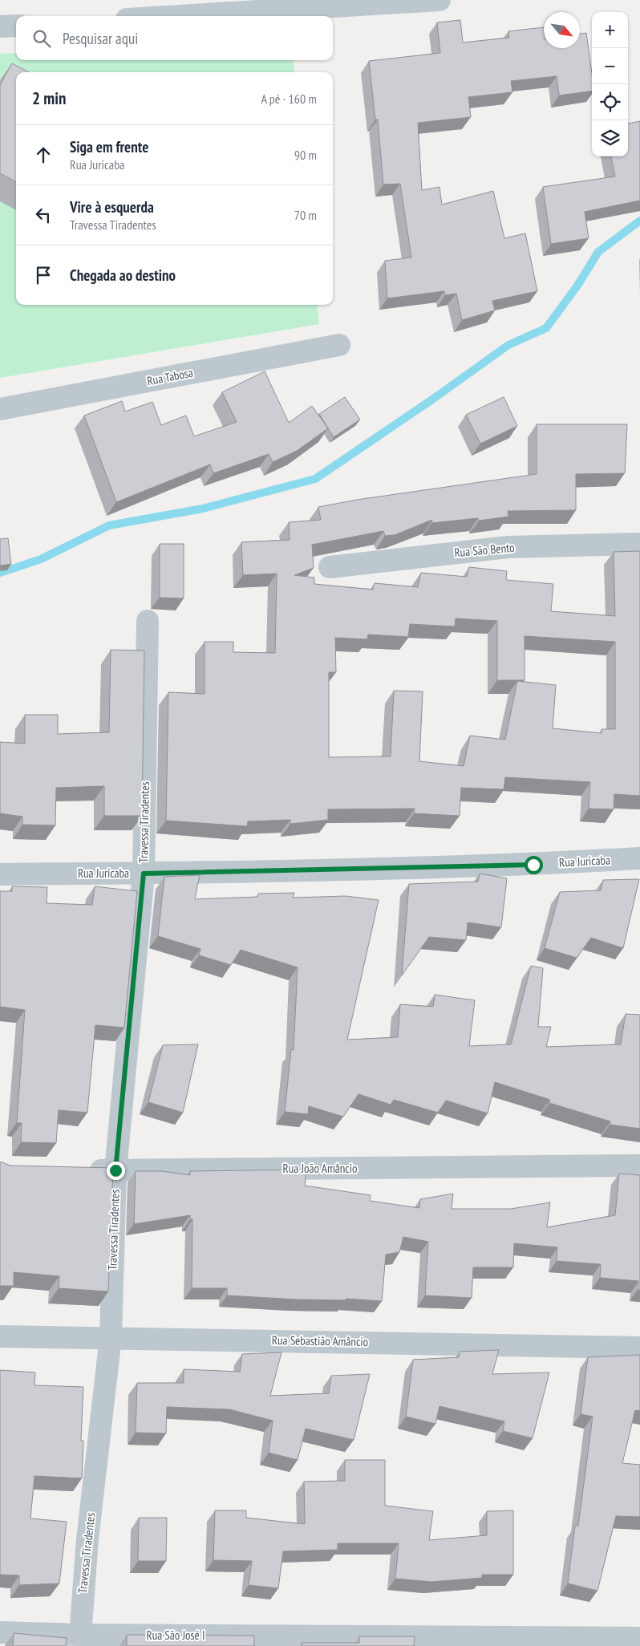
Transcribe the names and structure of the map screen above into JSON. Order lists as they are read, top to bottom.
{
  "streets": {
    "street": [
      "Rua Tabosa",
      "Rua São Bento",
      "Travessa Tiradentes",
      "Rua Juricaba",
      "Rua João Amâncio",
      "Rua Sebastião Amâncio",
      "Rua São José I"
    ]
  },
  "crossings": [
    ["Travessa Tiradentes", "Rua Juricaba"],
    ["Travessa Tiradentes", "Rua João Amâncio"],
    ["Travessa Tiradentes", "Rua Sebastião Amâncio"],
    ["Travessa Tiradentes", "Rua São José I"]
  ],
  "north": "bottom right",
  "page": {
    "map_buttons": ["+", "−"],
    "search": "Pesquisar aqui",
    "heading": ["2 min", "A pé · 160 m"],
    "list": [
      ["Siga em frente", "Rua Juricaba", "90 m"],
      ["Vire à esquerda", "Travessa Tiradentes", "70 m"],
      "Chegada ao destino"
    ]
  }
}
